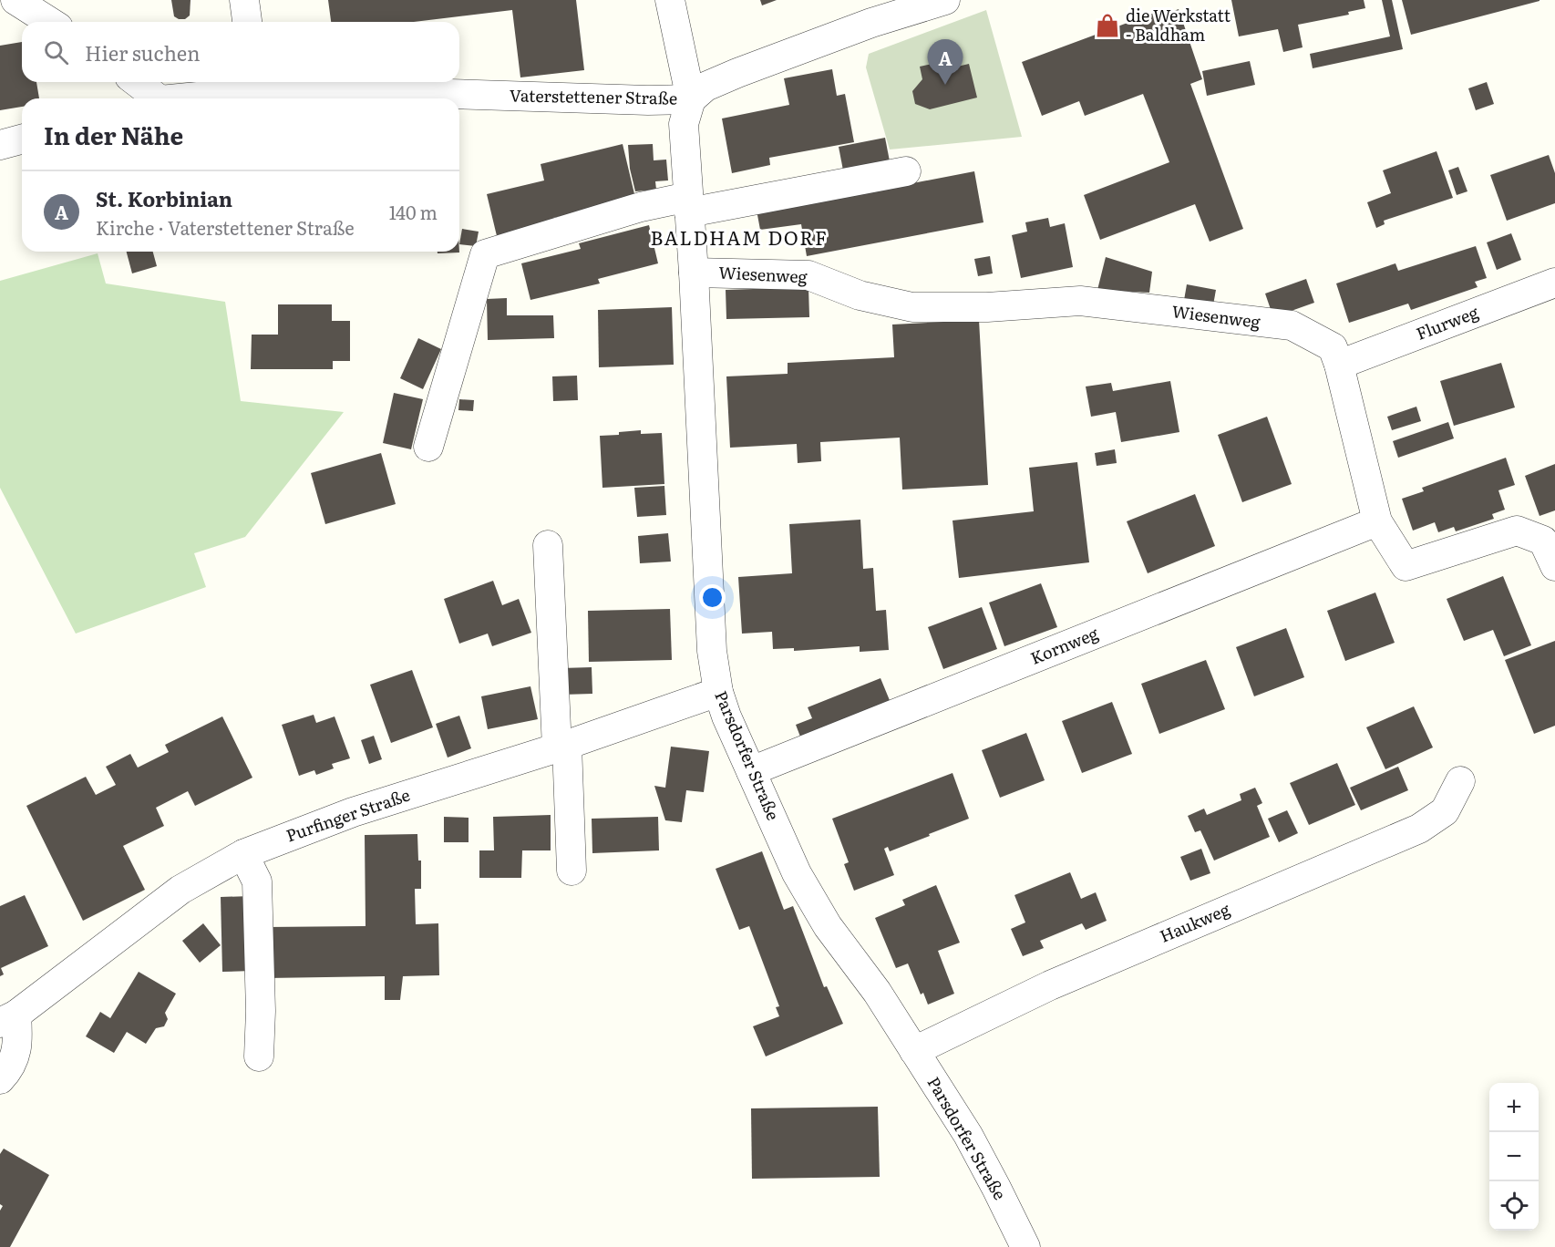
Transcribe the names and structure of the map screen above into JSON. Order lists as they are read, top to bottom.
{
  "streets": {
    "street": [
      "Vaterstettener Straße",
      "Wiesenweg",
      "Flurweg",
      "Kornweg",
      "Parsdorfer Straße",
      "Purfinger Straße",
      "Haukweg"
    ]
  },
  "crossings": [
    ["Vaterstettener Straße", "Parsdorfer Straße"],
    ["Wiesenweg", "Flurweg"],
    ["Wiesenweg", "Kornweg"],
    ["Wiesenweg", "Parsdorfer Straße"],
    ["Kornweg", "Parsdorfer Straße"],
    ["Parsdorfer Straße", "Purfinger Straße"],
    ["Parsdorfer Straße", "Haukweg"]
  ],
  "districts": ["BALDHAM DORF"],
  "places": {
    "shop": ["die Werkstatt - Baldham"]
  },
  "page": {
    "search": "Hier suchen",
    "pins": "A",
    "heading": "In der Nähe",
    "list": [
      {
        "mark": "A",
        "name": "St. Korbinian",
        "note": "Kirche · Vaterstettener Straße",
        "value": "140 m"
      }
    ],
    "map_buttons": ["+", "−"]
  }
}
